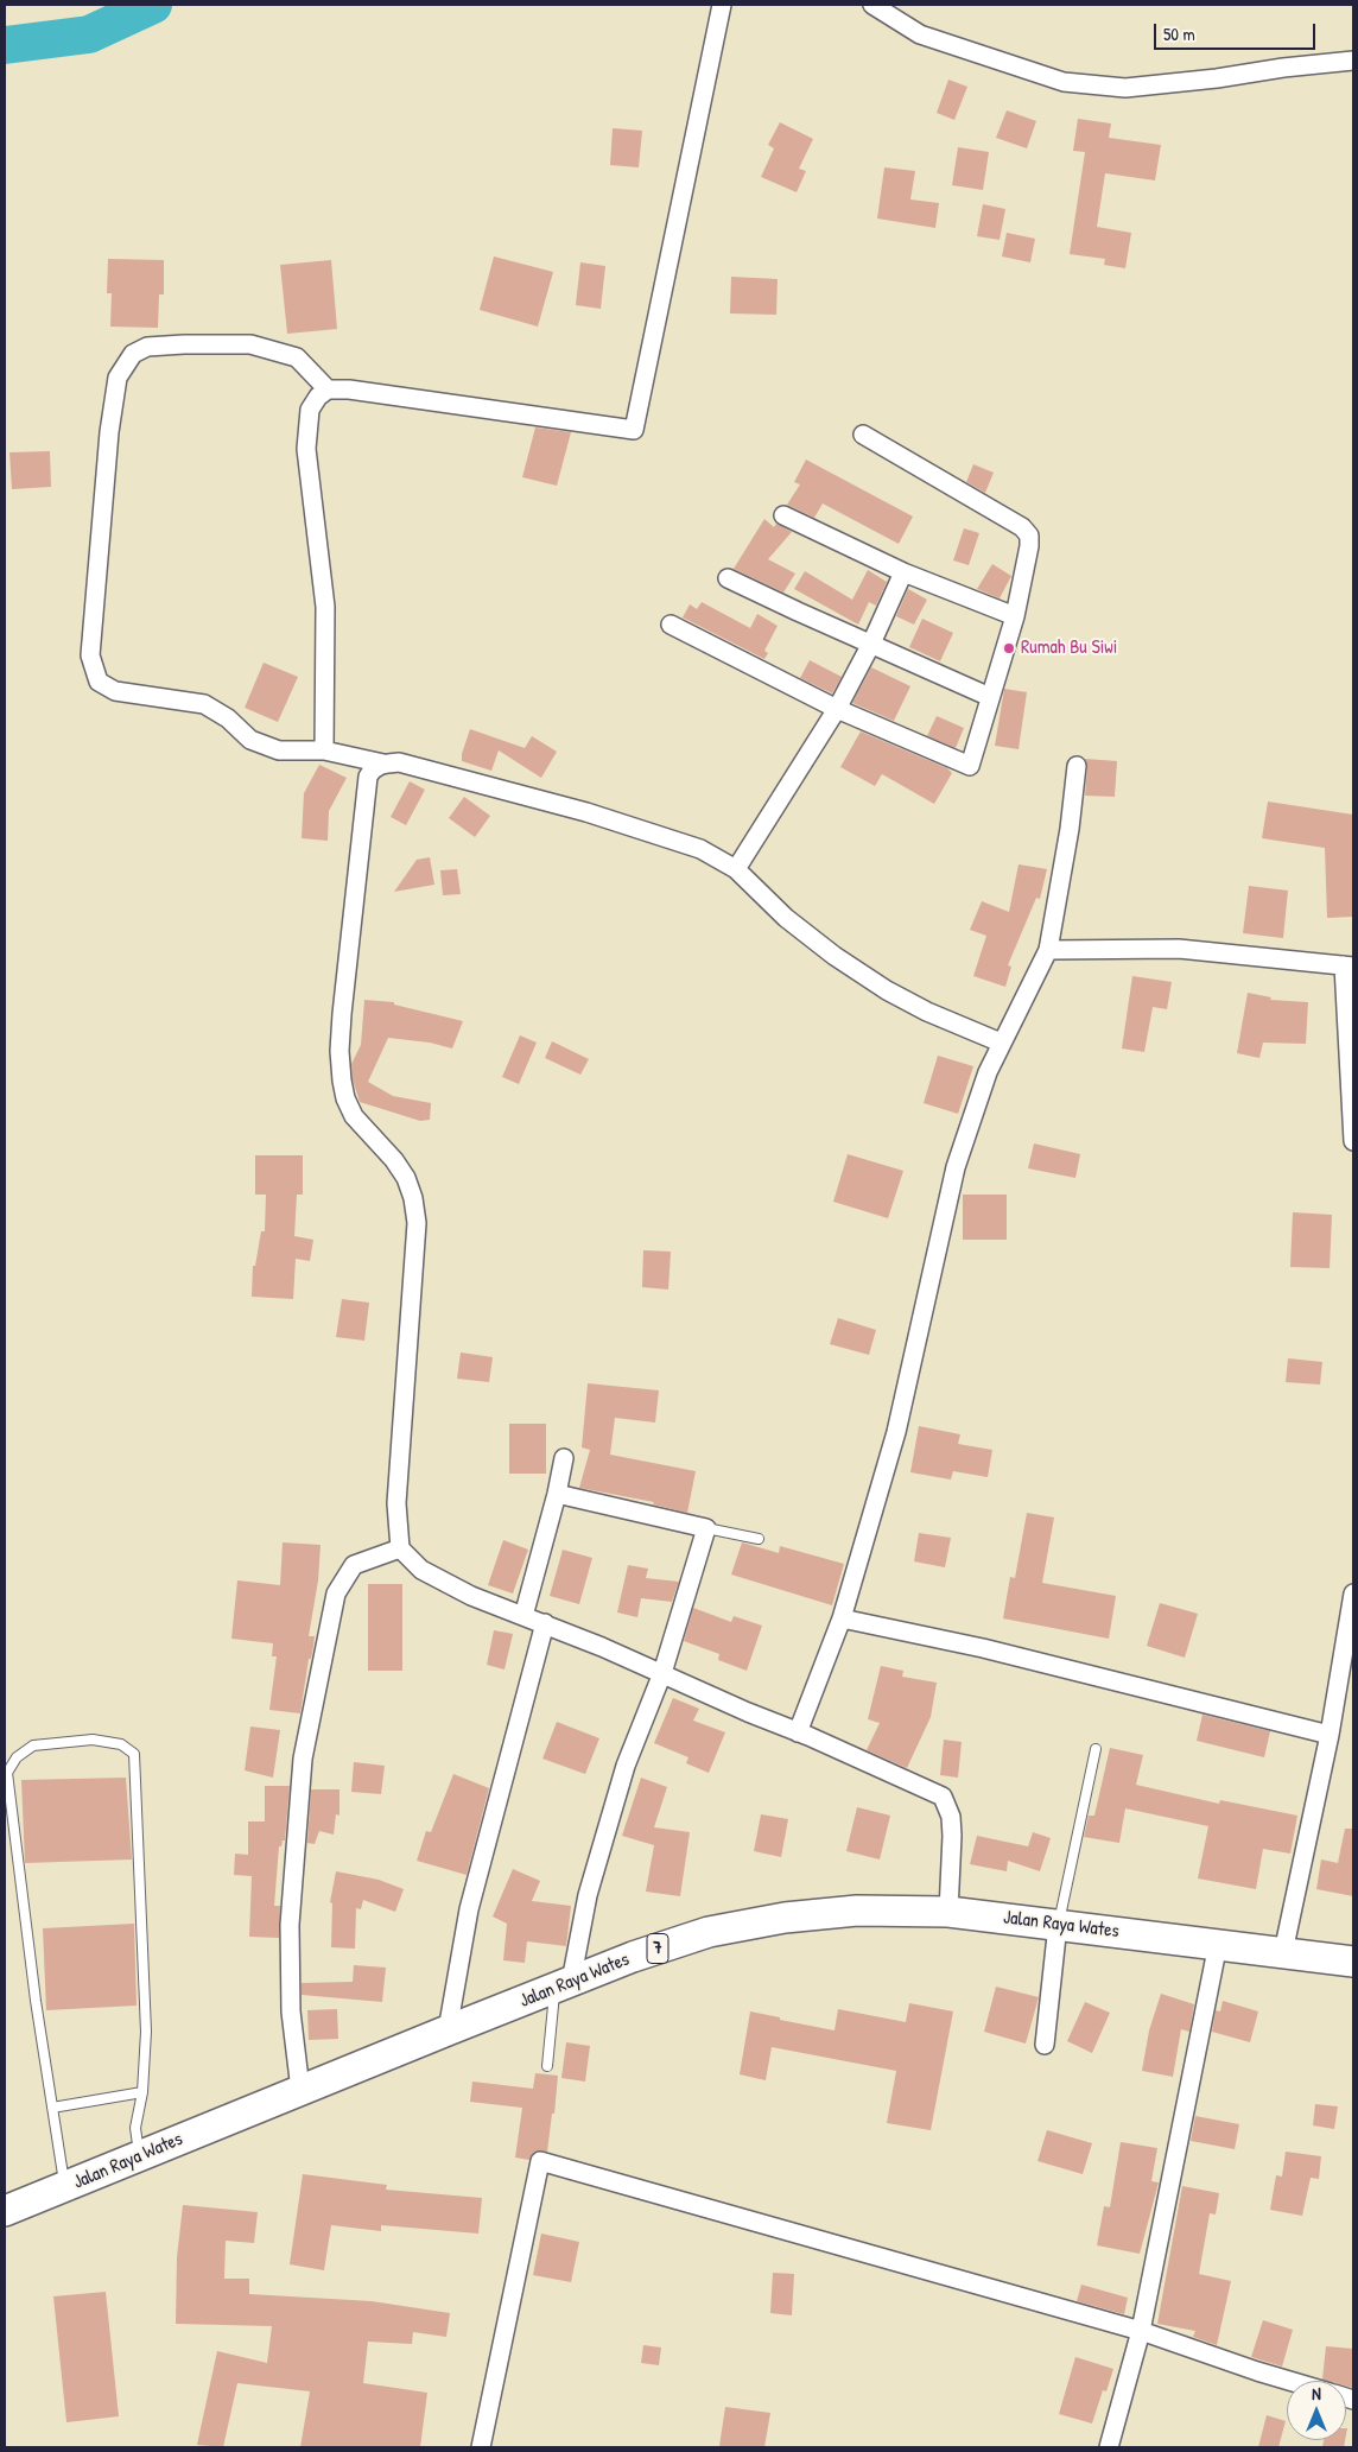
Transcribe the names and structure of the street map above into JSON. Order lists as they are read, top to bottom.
{
  "streets": {
    "highway": ["Jalan Raya Wates", "7"]
  },
  "places": ["Rumah Bu Siwi"],
  "scale_bar": "50 m",
  "north": "top"
}
